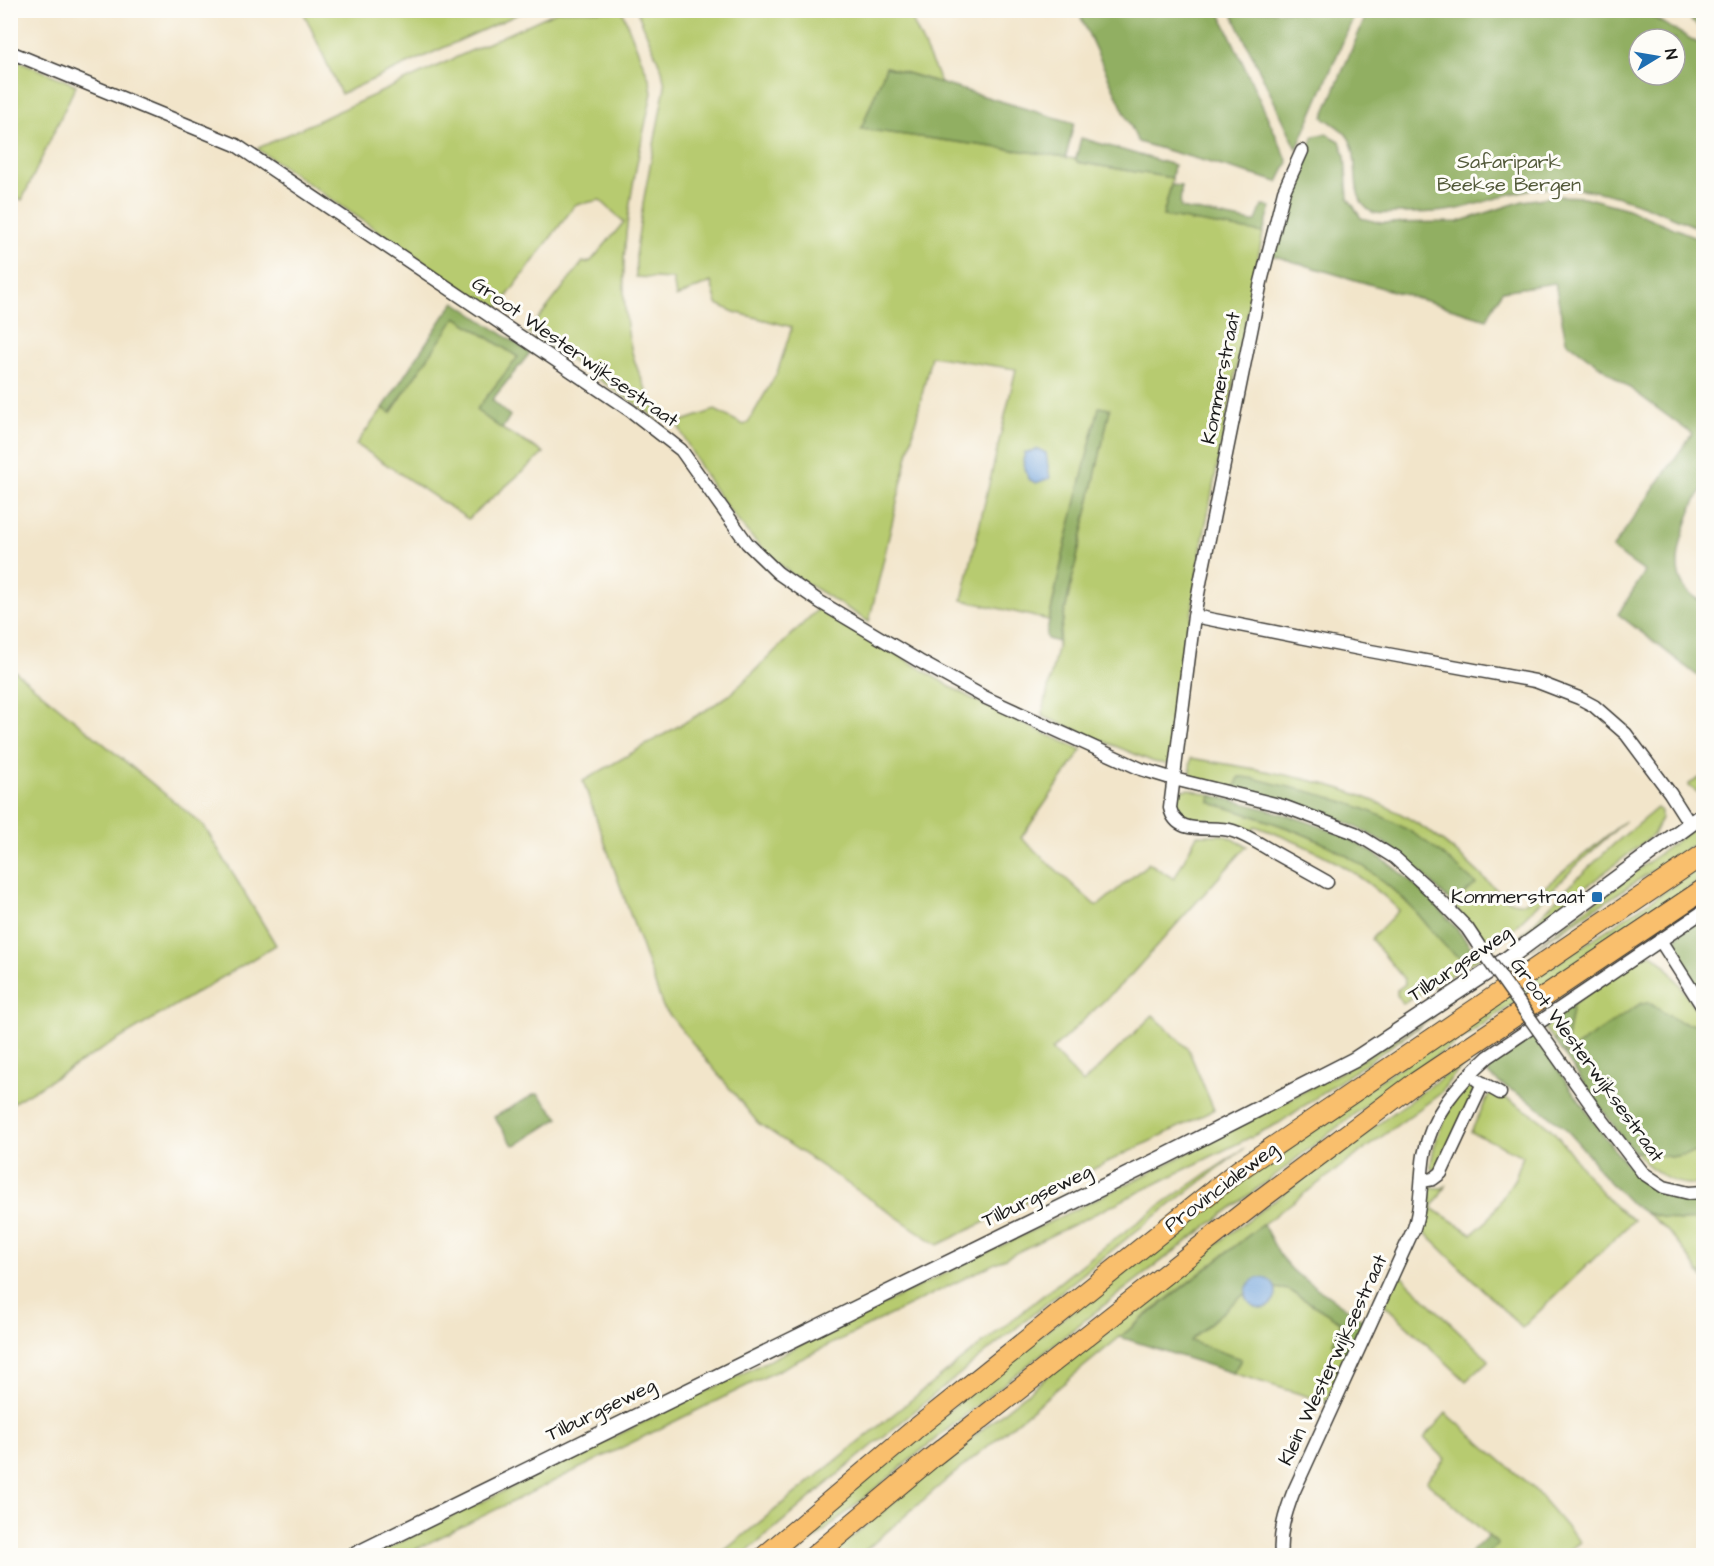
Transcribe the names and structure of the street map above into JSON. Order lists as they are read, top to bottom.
{
  "streets": {
    "highway": ["Provincialeweg"],
    "street": [
      "Groot Westerwijksestraat",
      "Kommerstraat",
      "Tilburgseweg",
      "Klein Westerwijksestraat"
    ]
  },
  "crossings": [
    ["Groot Westerwijksestraat", "Kommerstraat"]
  ],
  "parks": ["Safaripark Beekse Bergen"],
  "places": {
    "transit": ["Kommerstraat"]
  },
  "north": "right"
}
